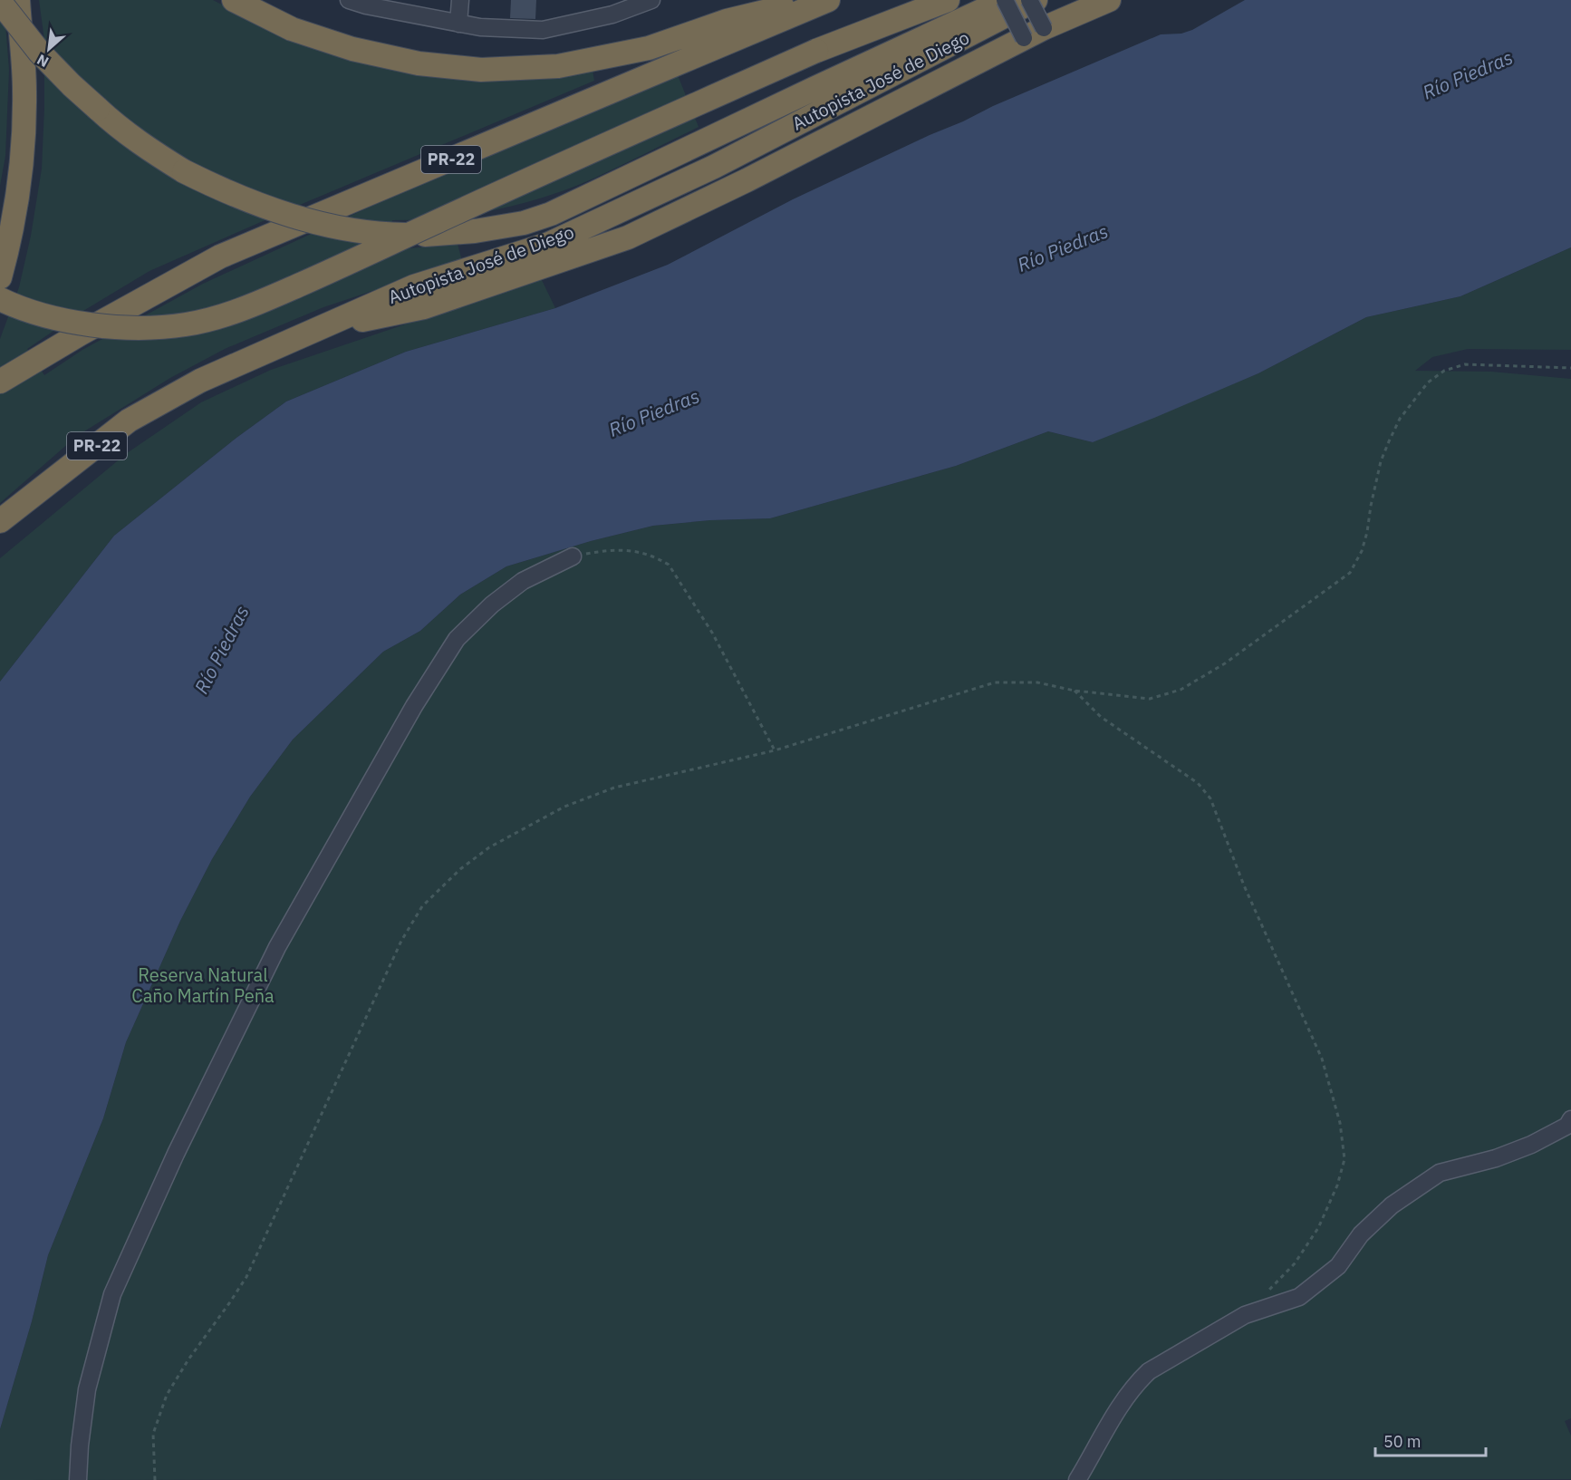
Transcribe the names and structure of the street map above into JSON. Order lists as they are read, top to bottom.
{
  "streets": {
    "highway": ["Autopista José de Diego", "PR-22"]
  },
  "water": ["Río Piedras"],
  "parks": ["Reserva Natural Caño Martín Peña"],
  "scale_bar": "50 m",
  "north": "bottom left"
}
